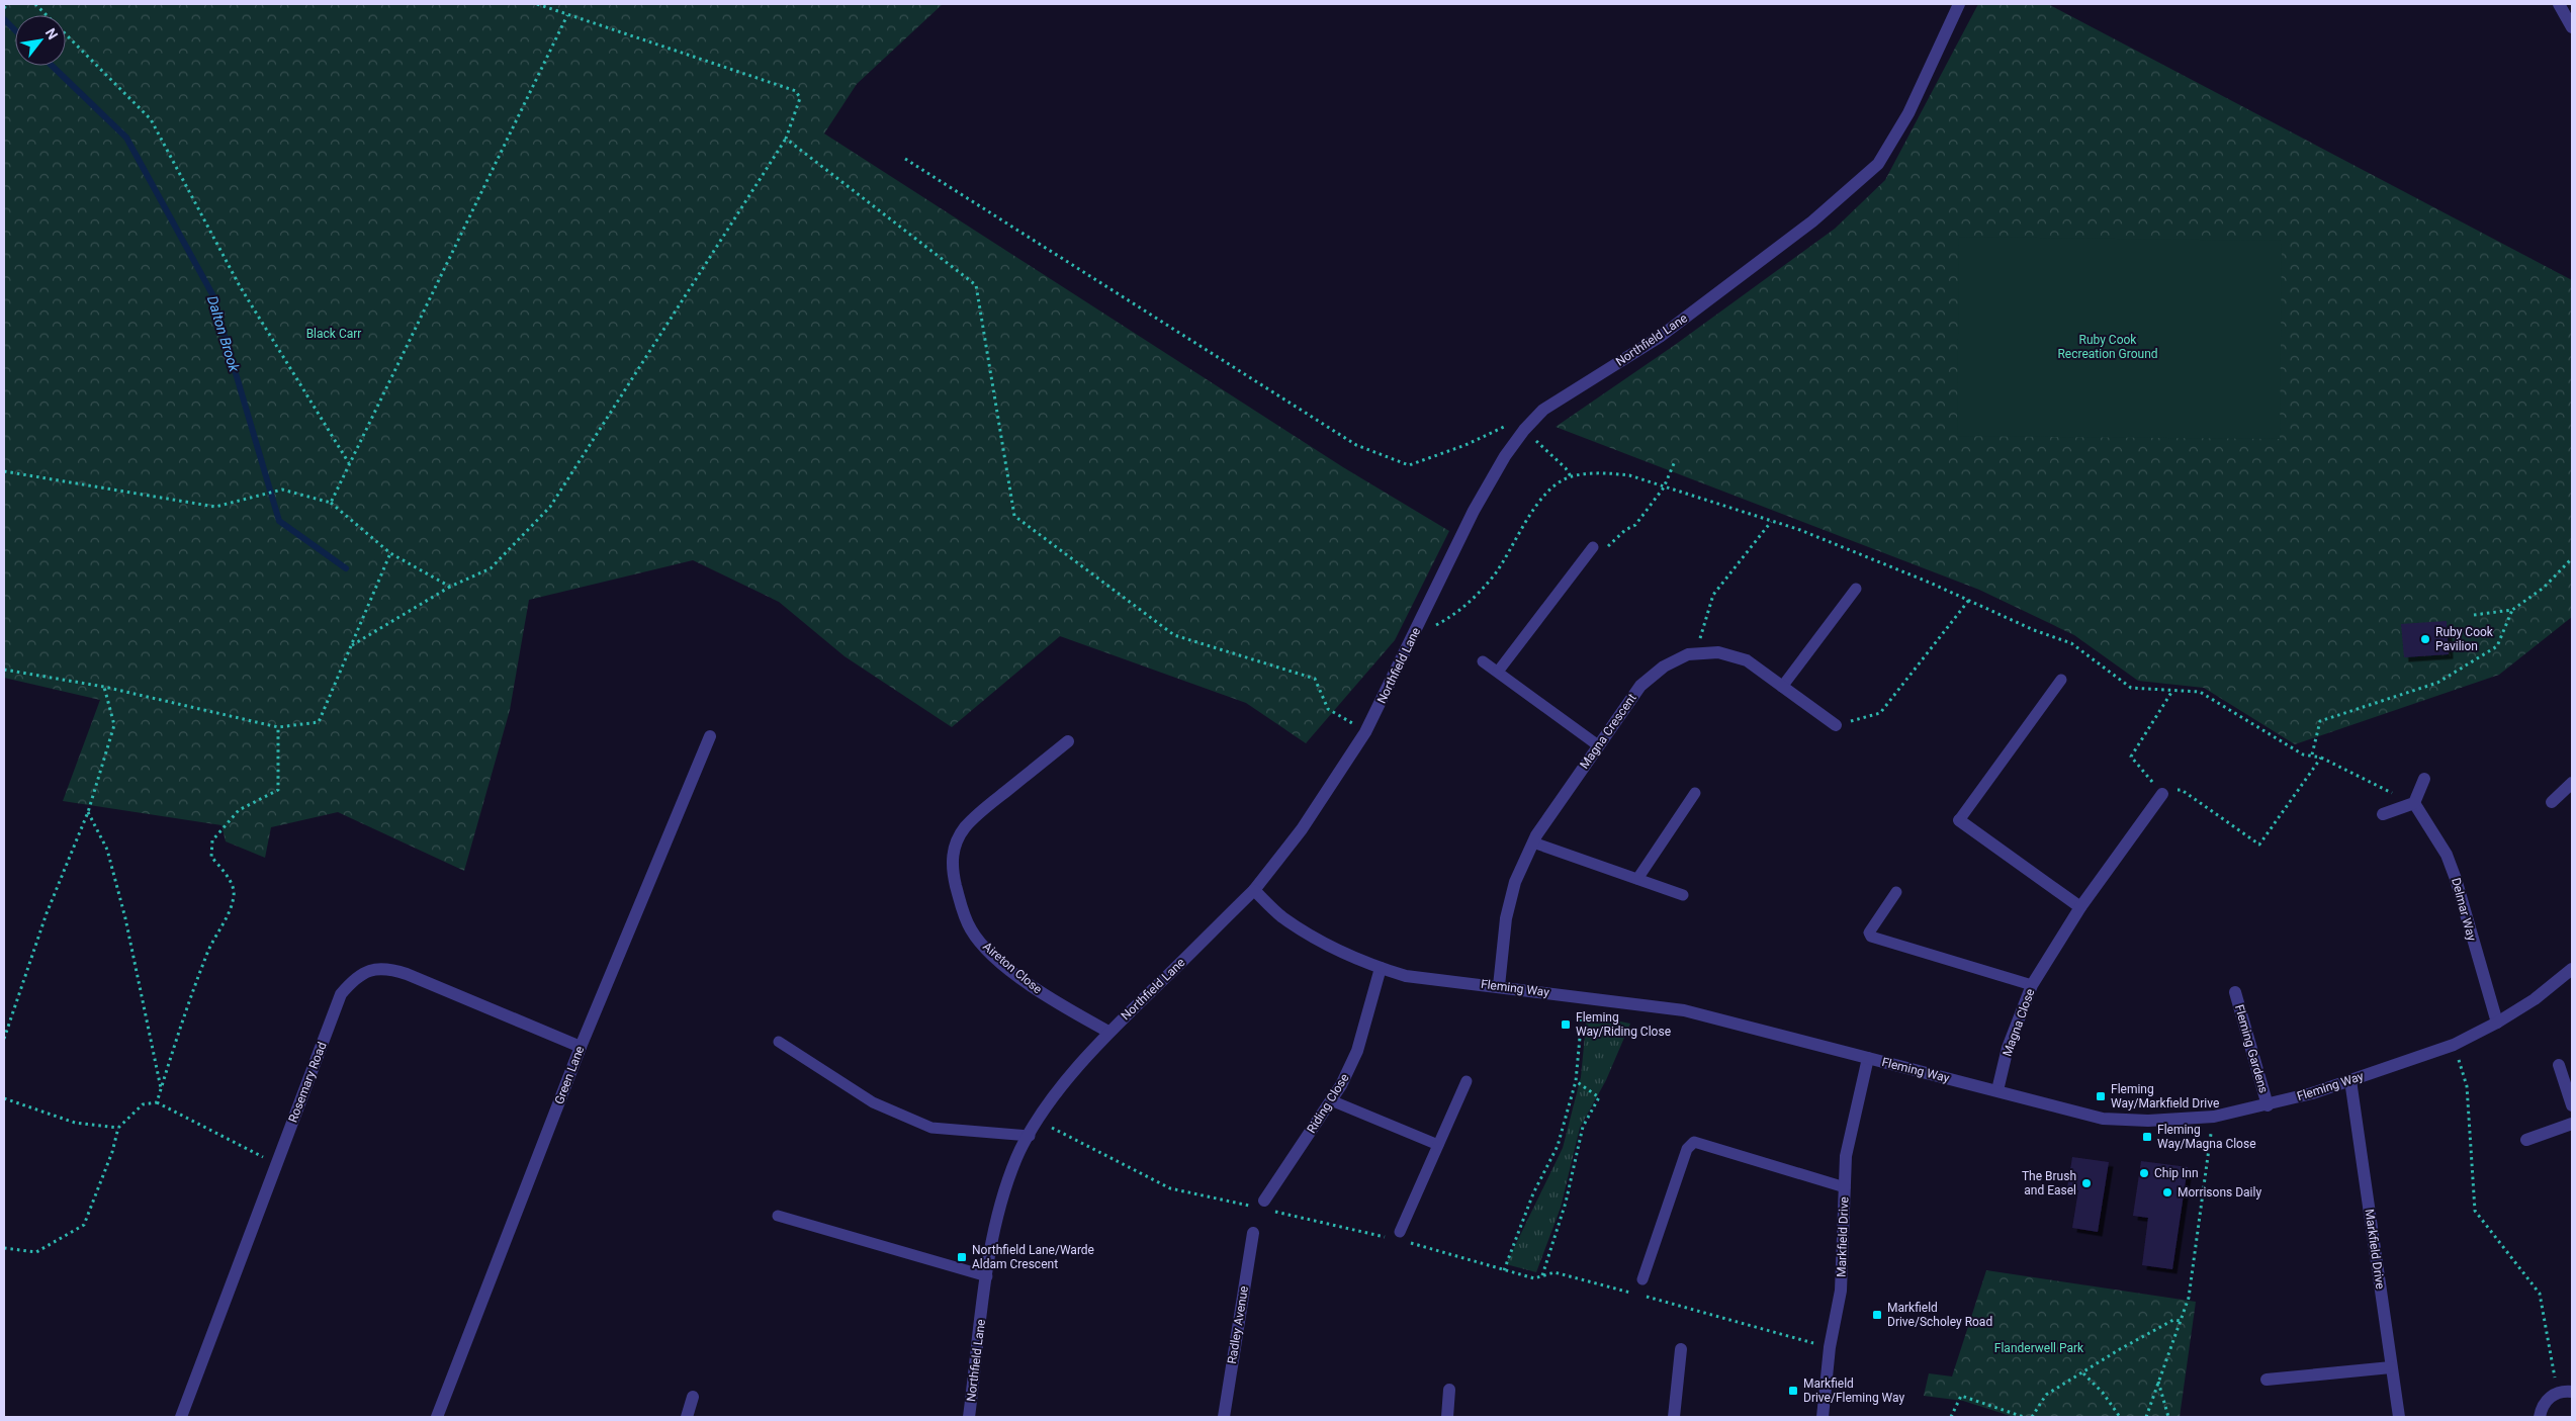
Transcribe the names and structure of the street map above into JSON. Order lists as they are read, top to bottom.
{
  "streets": {
    "street": [
      "Northfield Lane",
      "Magna Crescent",
      "Delmar Way",
      "Aireton Close",
      "Fleming Way",
      "Magna Close",
      "Fleming Gardens",
      "Green Lane",
      "Rosemary Road",
      "Riding Close",
      "Markfield Drive",
      "Radley Avenue"
    ]
  },
  "crossings": [
    ["Northfield Lane", "Aireton Close"],
    ["Northfield Lane", "Fleming Way"],
    ["Magna Crescent", "Fleming Way"],
    ["Delmar Way", "Fleming Way"],
    ["Fleming Way", "Magna Close"],
    ["Fleming Way", "Fleming Gardens"],
    ["Fleming Way", "Riding Close"],
    ["Fleming Way", "Markfield Drive"],
    ["Green Lane", "Rosemary Road"]
  ],
  "water": ["Dalton Brook"],
  "parks": ["Black Carr", "Ruby Cook Recreation Ground", "Flanderwell Park"],
  "places": {
    "other": [
      "Ruby Cook Pavilion",
      "Chip Inn",
      "The Brush and Easel",
      "Morrisons Daily"
    ],
    "transit": [
      "Fleming Way/Riding Close",
      "Fleming Way/Markfield Drive",
      "Fleming Way/Magna Close",
      "Northfield Lane/Warde Aldam Crescent",
      "Markfield Drive/Scholey Road",
      "Markfield Drive/Fleming Way"
    ]
  },
  "north": "top right"
}
